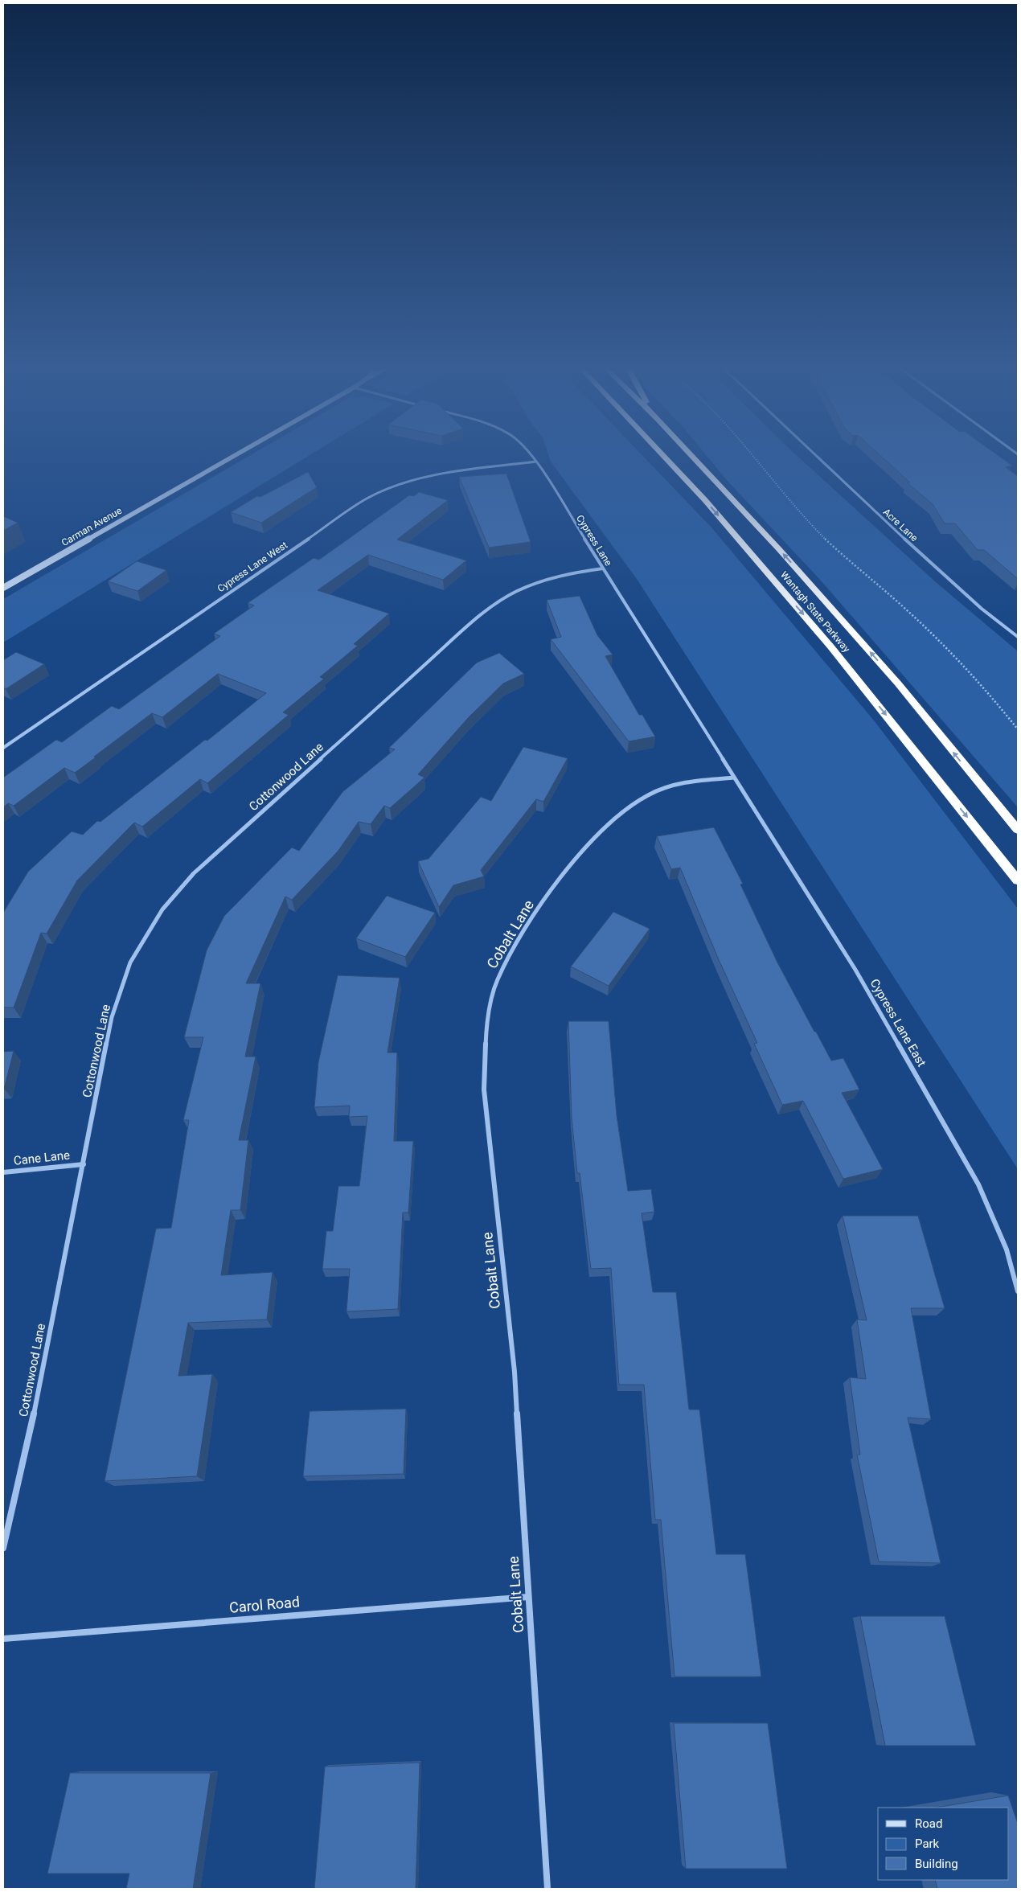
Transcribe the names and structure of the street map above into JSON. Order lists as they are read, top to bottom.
{
  "streets": {
    "highway": ["Wantagh State Parkway"],
    "main road": ["Carman Avenue"],
    "street": [
      "Acre Lane",
      "Cypress Lane",
      "Cypress Lane West",
      "Cottonwood Lane",
      "Cobalt Lane",
      "Cypress Lane East",
      "Cane Lane",
      "Carol Road"
    ]
  },
  "crossings": [
    ["Cypress Lane", "Cypress Lane West"],
    ["Cypress Lane", "Cottonwood Lane"],
    ["Cypress Lane", "Cobalt Lane"],
    ["Cypress Lane", "Cypress Lane East"],
    ["Cottonwood Lane", "Cane Lane"],
    ["Cobalt Lane", "Cypress Lane East"],
    ["Cobalt Lane", "Carol Road"]
  ],
  "legend": ["Road", "Park", "Building"]
}
